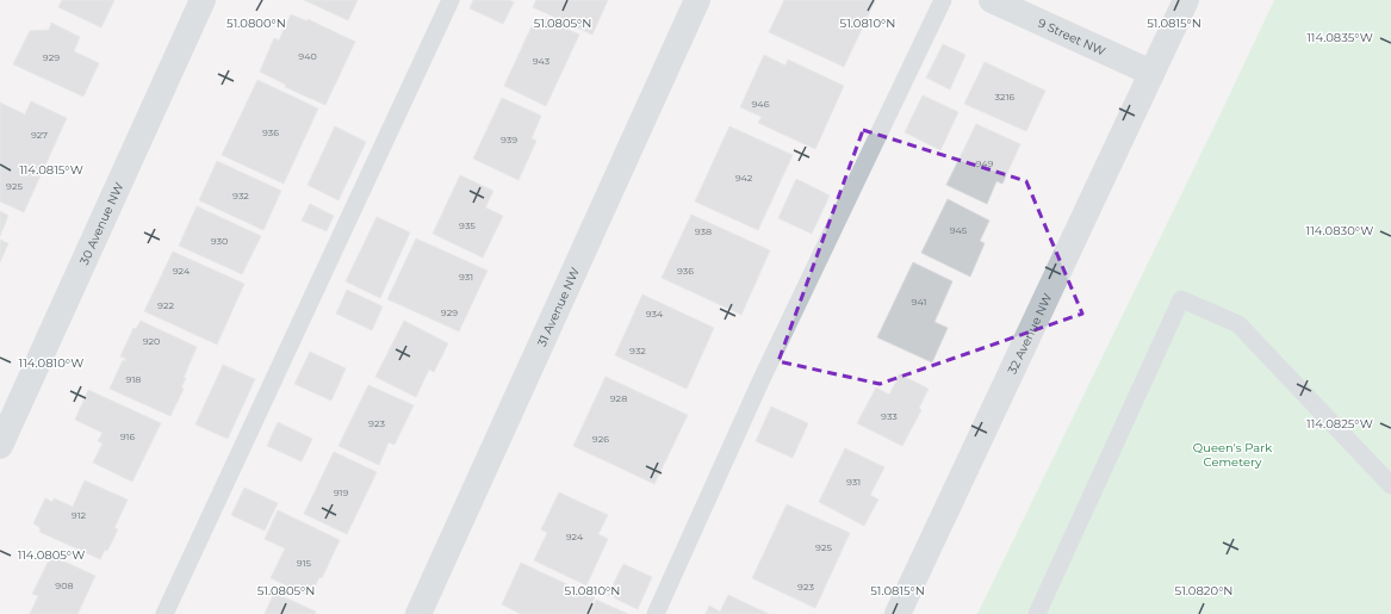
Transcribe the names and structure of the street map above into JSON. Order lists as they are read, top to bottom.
{
  "streets": {
    "street": [
      "9 Street NW",
      "30 Avenue NW",
      "31 Avenue NW",
      "32 Avenue NW"
    ]
  },
  "crossings": [
    ["9 Street NW", "32 Avenue NW"]
  ],
  "parks": ["Queen's Park Cemetery"],
  "house_numbers": [
    "940",
    "929",
    "943",
    "3216",
    "946",
    "936",
    "927",
    "939",
    "949",
    "942",
    "925",
    "932",
    "935",
    "945",
    "938",
    "930",
    "924",
    "936",
    "931",
    "941",
    "922",
    "929",
    "934",
    "920",
    "932",
    "918",
    "928",
    "933",
    "923",
    "916",
    "926",
    "931",
    "919",
    "912",
    "924",
    "925",
    "915",
    "908",
    "923"
  ],
  "coordinates": [
    "51.0800°N",
    "51.0805°N",
    "51.0810°N",
    "51.0815°N",
    "114.0835°W",
    "114.0815°W",
    "114.0830°W",
    "114.0810°W",
    "114.0825°W",
    "114.0805°W",
    "51.0820°N"
  ]
}
